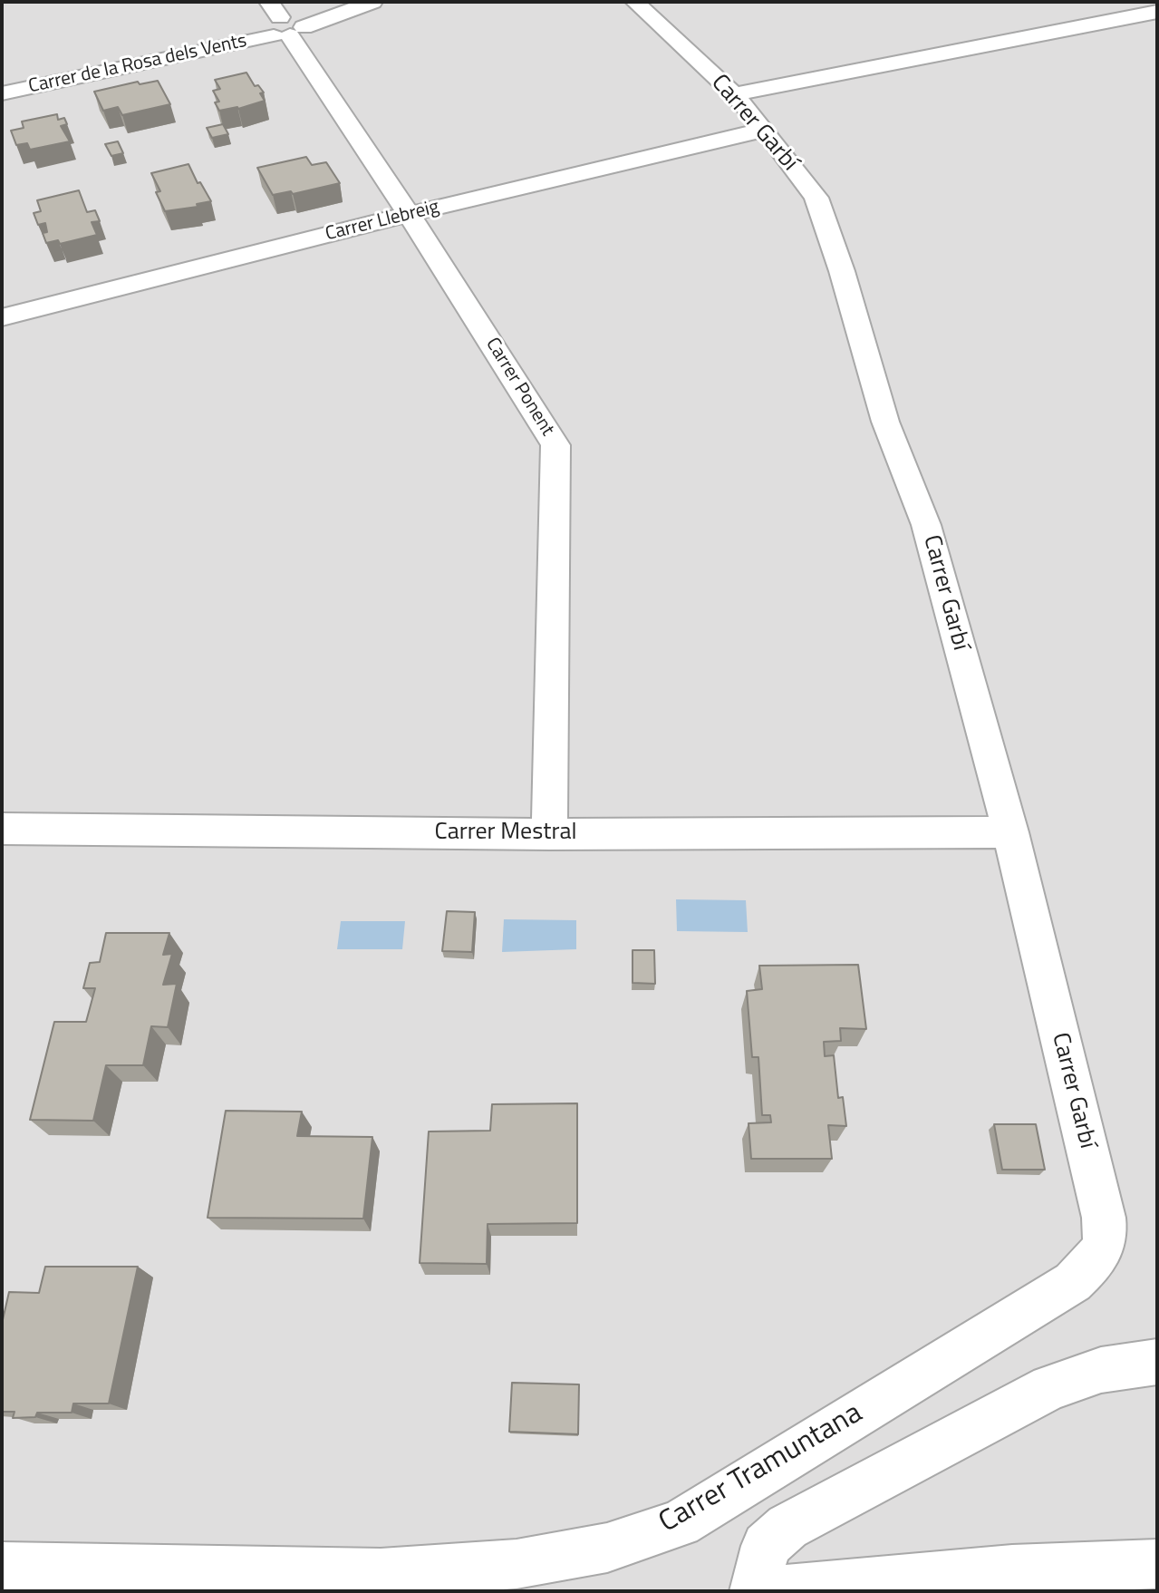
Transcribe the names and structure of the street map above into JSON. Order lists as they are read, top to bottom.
{
  "streets": {
    "street": [
      "Carrer de la Rosa dels Vents",
      "Carrer Garbí",
      "Carrer Llebreig",
      "Carrer Ponent",
      "Carrer Mestral",
      "Carrer Tramuntana"
    ]
  },
  "crossings": [
    ["Carrer de la Rosa dels Vents", "Carrer Ponent"],
    ["Carrer Garbí", "Carrer Llebreig"],
    ["Carrer Garbí", "Carrer Mestral"],
    ["Carrer Garbí", "Carrer Tramuntana"],
    ["Carrer Llebreig", "Carrer Ponent"],
    ["Carrer Ponent", "Carrer Mestral"]
  ]
}
